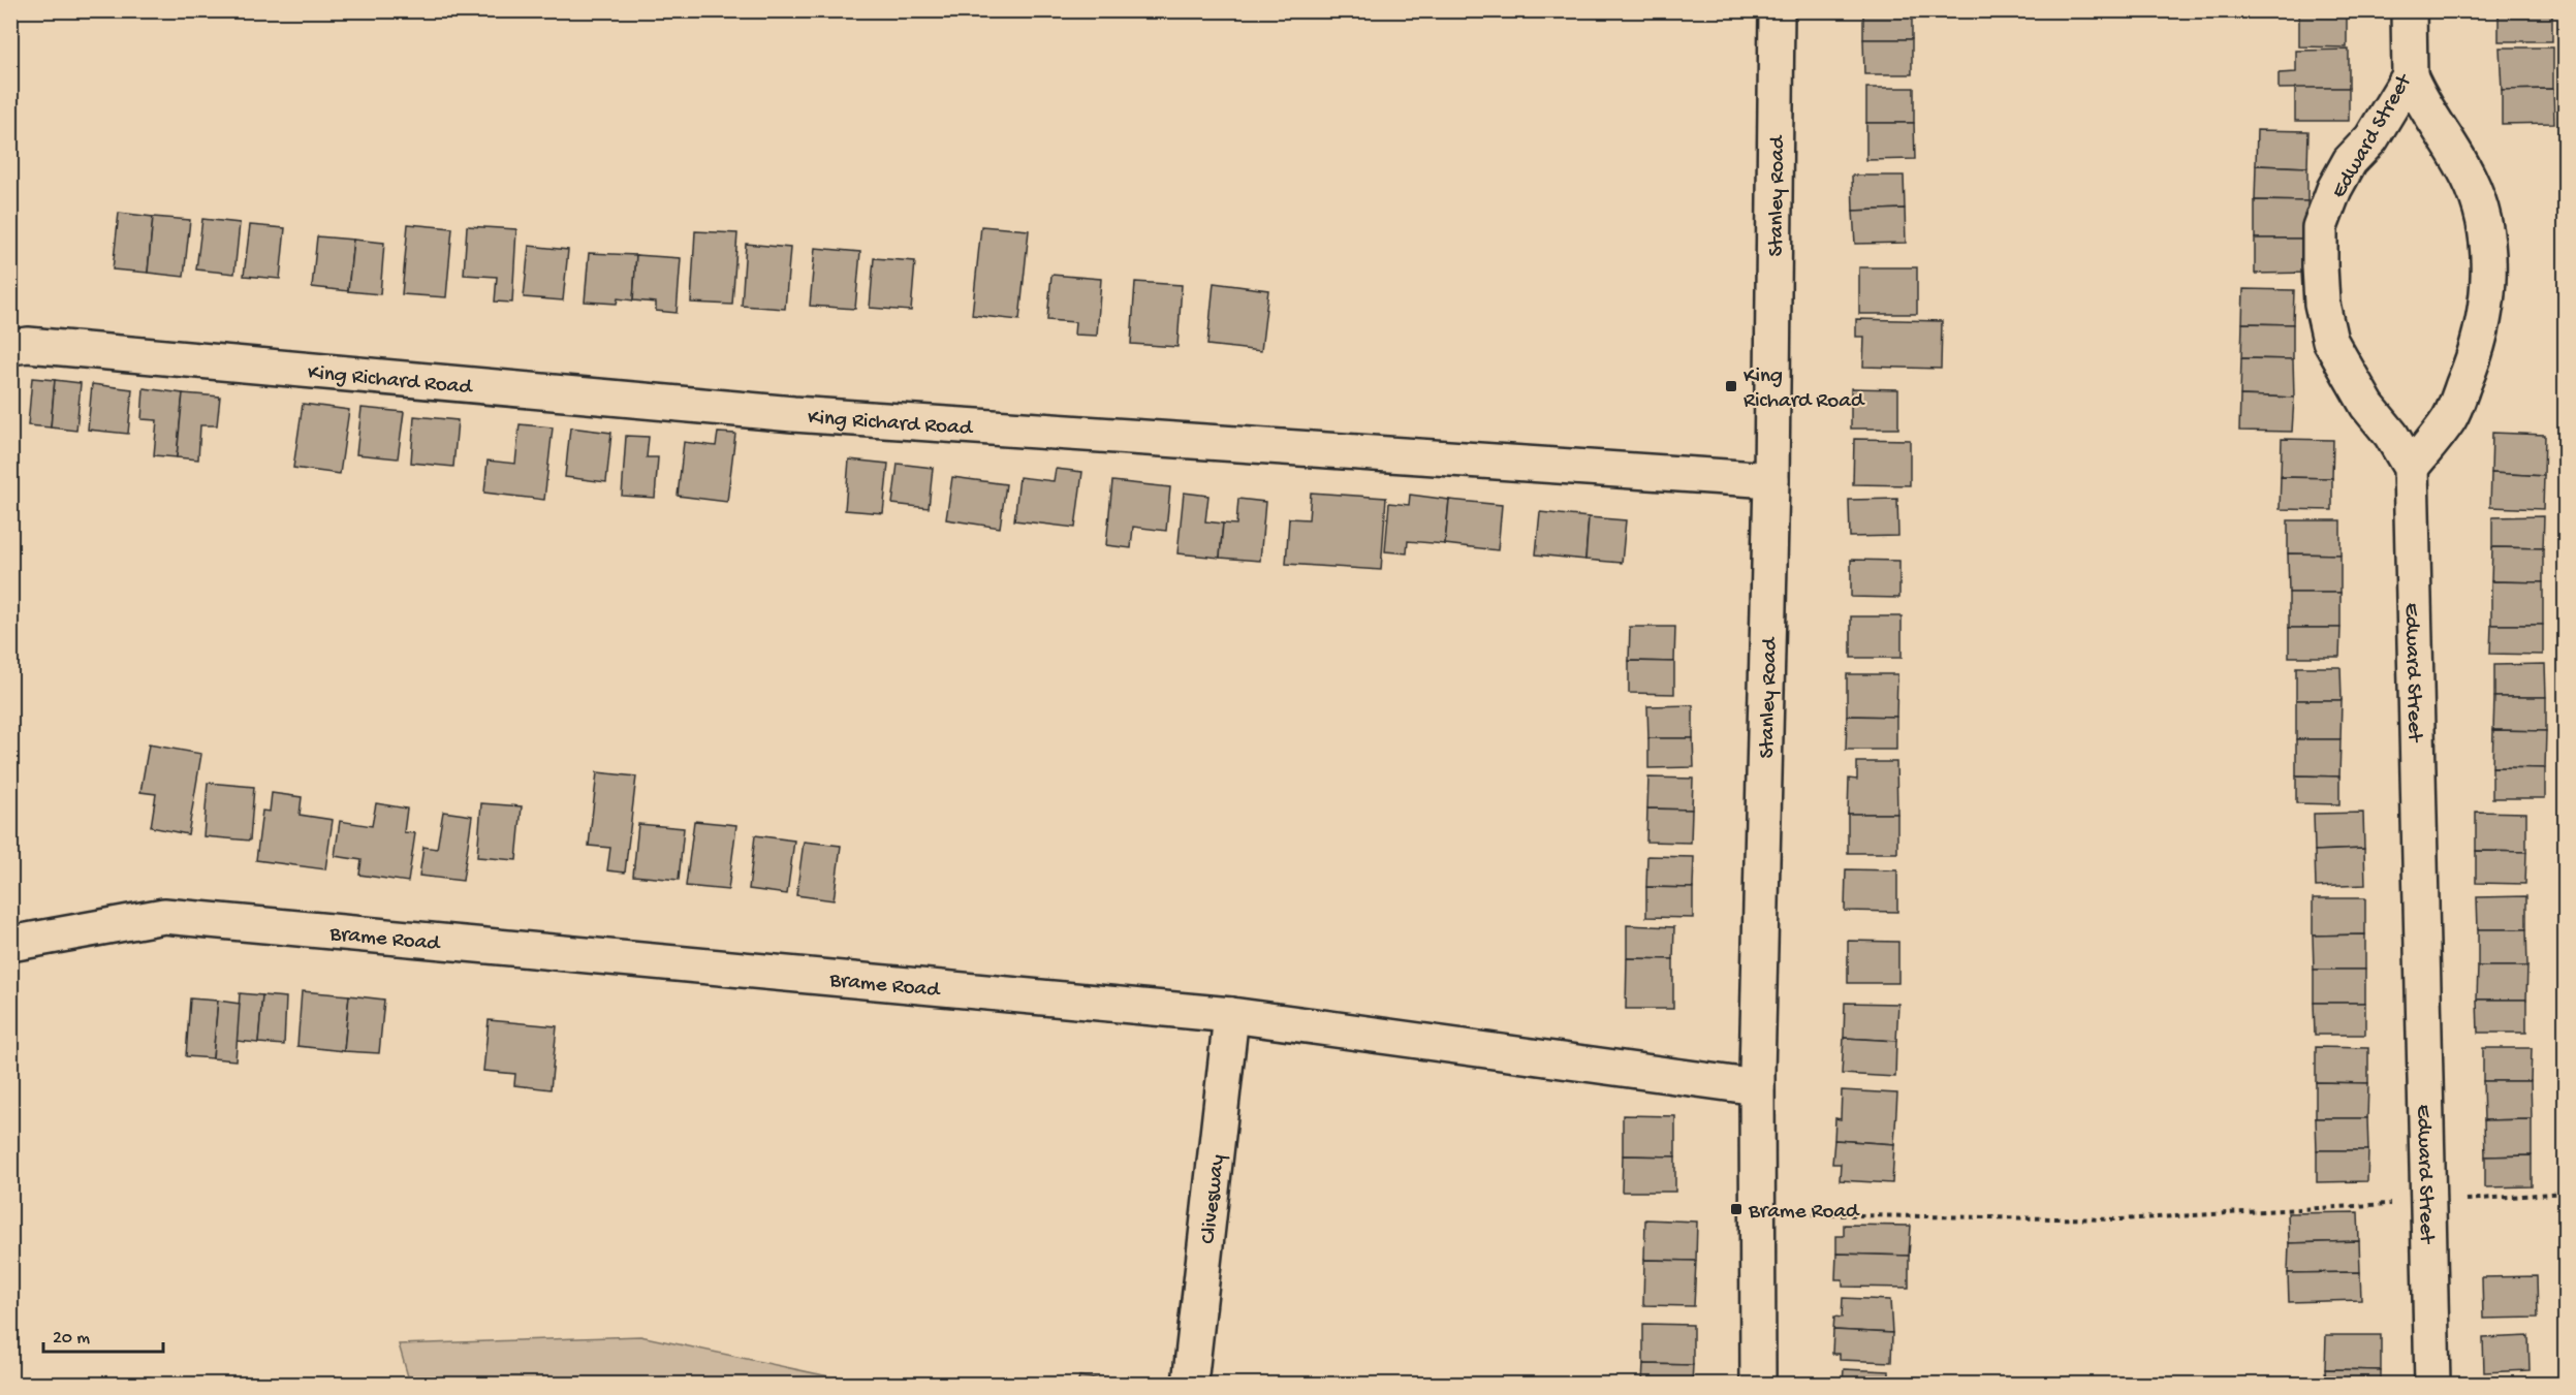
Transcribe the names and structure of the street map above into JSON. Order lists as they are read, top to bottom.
{
  "streets": {
    "street": [
      "Edward Street",
      "Stanley Road",
      "King Richard Road",
      "Brame Road",
      "Clivesway"
    ]
  },
  "crossings": [
    ["Stanley Road", "King Richard Road"],
    ["Stanley Road", "Brame Road"],
    ["Brame Road", "Clivesway"]
  ],
  "places": {
    "transit": ["King Richard Road", "Brame Road"]
  },
  "scale_bar": "20 m"
}
